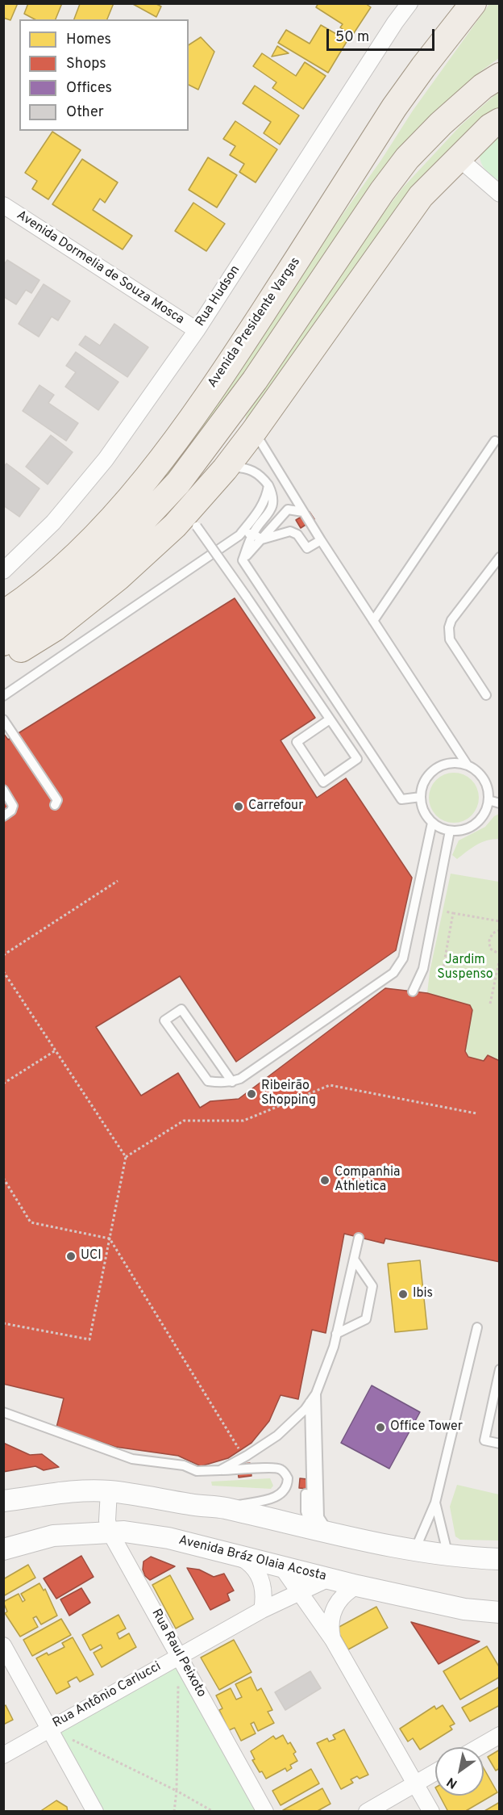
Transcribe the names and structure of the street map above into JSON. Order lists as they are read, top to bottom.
{
  "streets": {
    "main road": ["Avenida Presidente Vargas"],
    "street": [
      "Avenida Dormelia de Souza Mosca",
      "Rua Hudson",
      "Avenida Bráz Olaia Acosta",
      "Rua Raul Peixoto",
      "Rua Antônio Carlucci"
    ]
  },
  "crossings": [
    ["Avenida Dormelia de Souza Mosca", "Rua Hudson"],
    ["Avenida Bráz Olaia Acosta", "Rua Raul Peixoto"],
    ["Avenida Bráz Olaia Acosta", "Rua Antônio Carlucci"],
    ["Rua Raul Peixoto", "Rua Antônio Carlucci"]
  ],
  "parks": ["Jardim Suspenso"],
  "places": [
    "Carrefour",
    "Ribeirão Shopping",
    "Companhia Athletica",
    "UCI",
    "Ibis",
    "Office Tower"
  ],
  "legend": [
    "Homes",
    "Shops",
    "Offices",
    "Other"
  ],
  "scale_bar": "50 m",
  "north": "bottom left"
}
